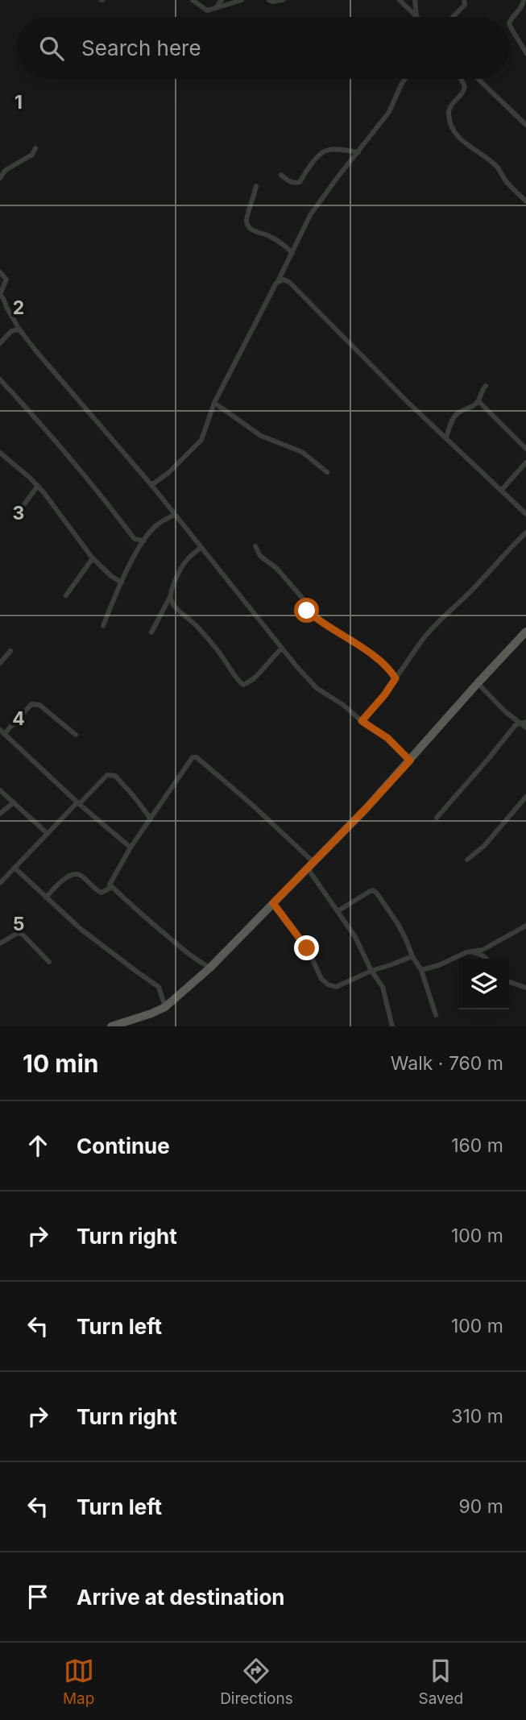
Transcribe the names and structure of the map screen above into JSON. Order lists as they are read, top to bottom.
{
  "page": {
    "search": "Search here",
    "heading": ["10 min", "Walk · 760 m"],
    "list": [
      ["Continue", "160 m"],
      ["Turn right", "100 m"],
      ["Turn left", "100 m"],
      ["Turn right", "310 m"],
      ["Turn left", "90 m"],
      "Arrive at destination"
    ],
    "nav": ["Map", "Directions", "Saved"]
  },
  "grid": {
    "rows": [
      "1",
      "2",
      "3",
      "4",
      "5"
    ]
  }
}
